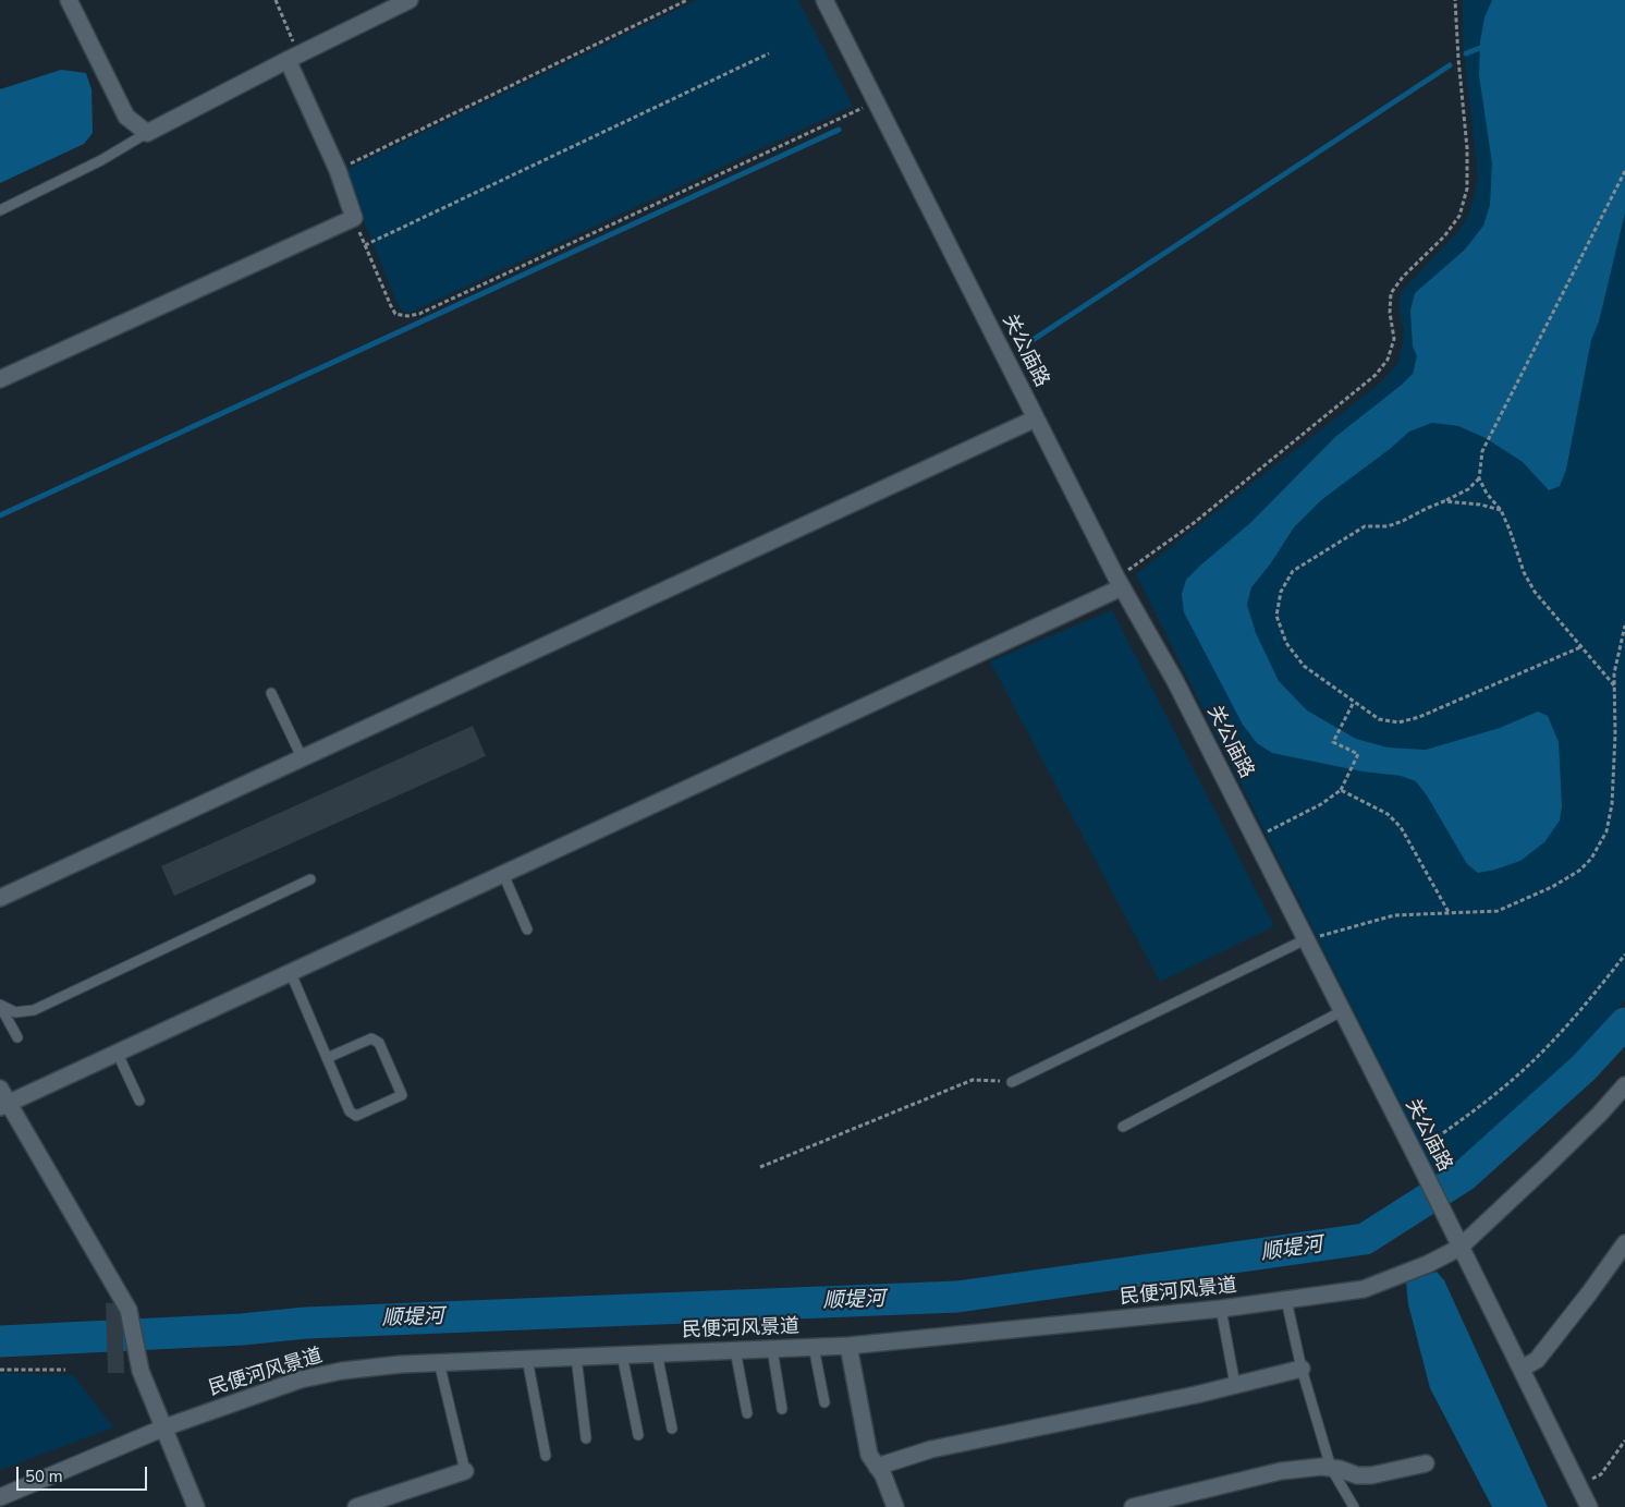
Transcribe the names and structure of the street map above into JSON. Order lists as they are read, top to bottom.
{
  "streets": {
    "street": ["关公庙路", "民便河风景道"]
  },
  "crossings": [
    ["关公庙路", "民便河风景道"]
  ],
  "water": ["顺堤河"],
  "scale_bar": "50 m"
}
